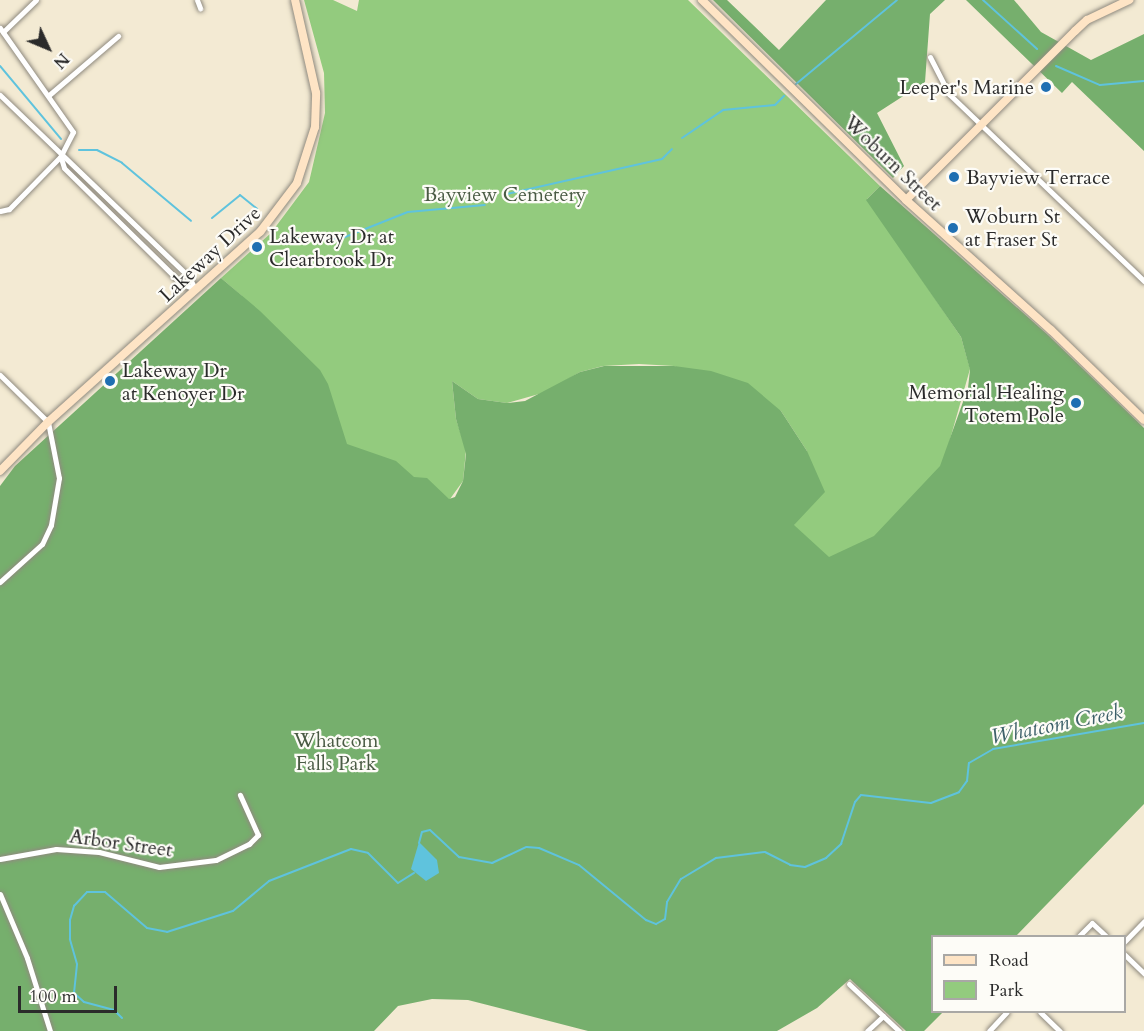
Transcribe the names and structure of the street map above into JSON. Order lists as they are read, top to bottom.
{
  "streets": {
    "street": ["Woburn Street", "Lakeway Drive", "Arbor Street"]
  },
  "water": ["Whatcom Creek"],
  "parks": ["Bayview Cemetery", "Whatcom Falls Park"],
  "places": [
    "Leeper's Marine",
    "Bayview Terrace",
    "Woburn St at Fraser St",
    "Lakeway Dr at Clearbrook Dr",
    "Lakeway Dr at Kenoyer Dr",
    "Memorial Healing Totem Pole"
  ],
  "legend": ["Road", "Park"],
  "scale_bar": "100 m",
  "north": "bottom right"
}
